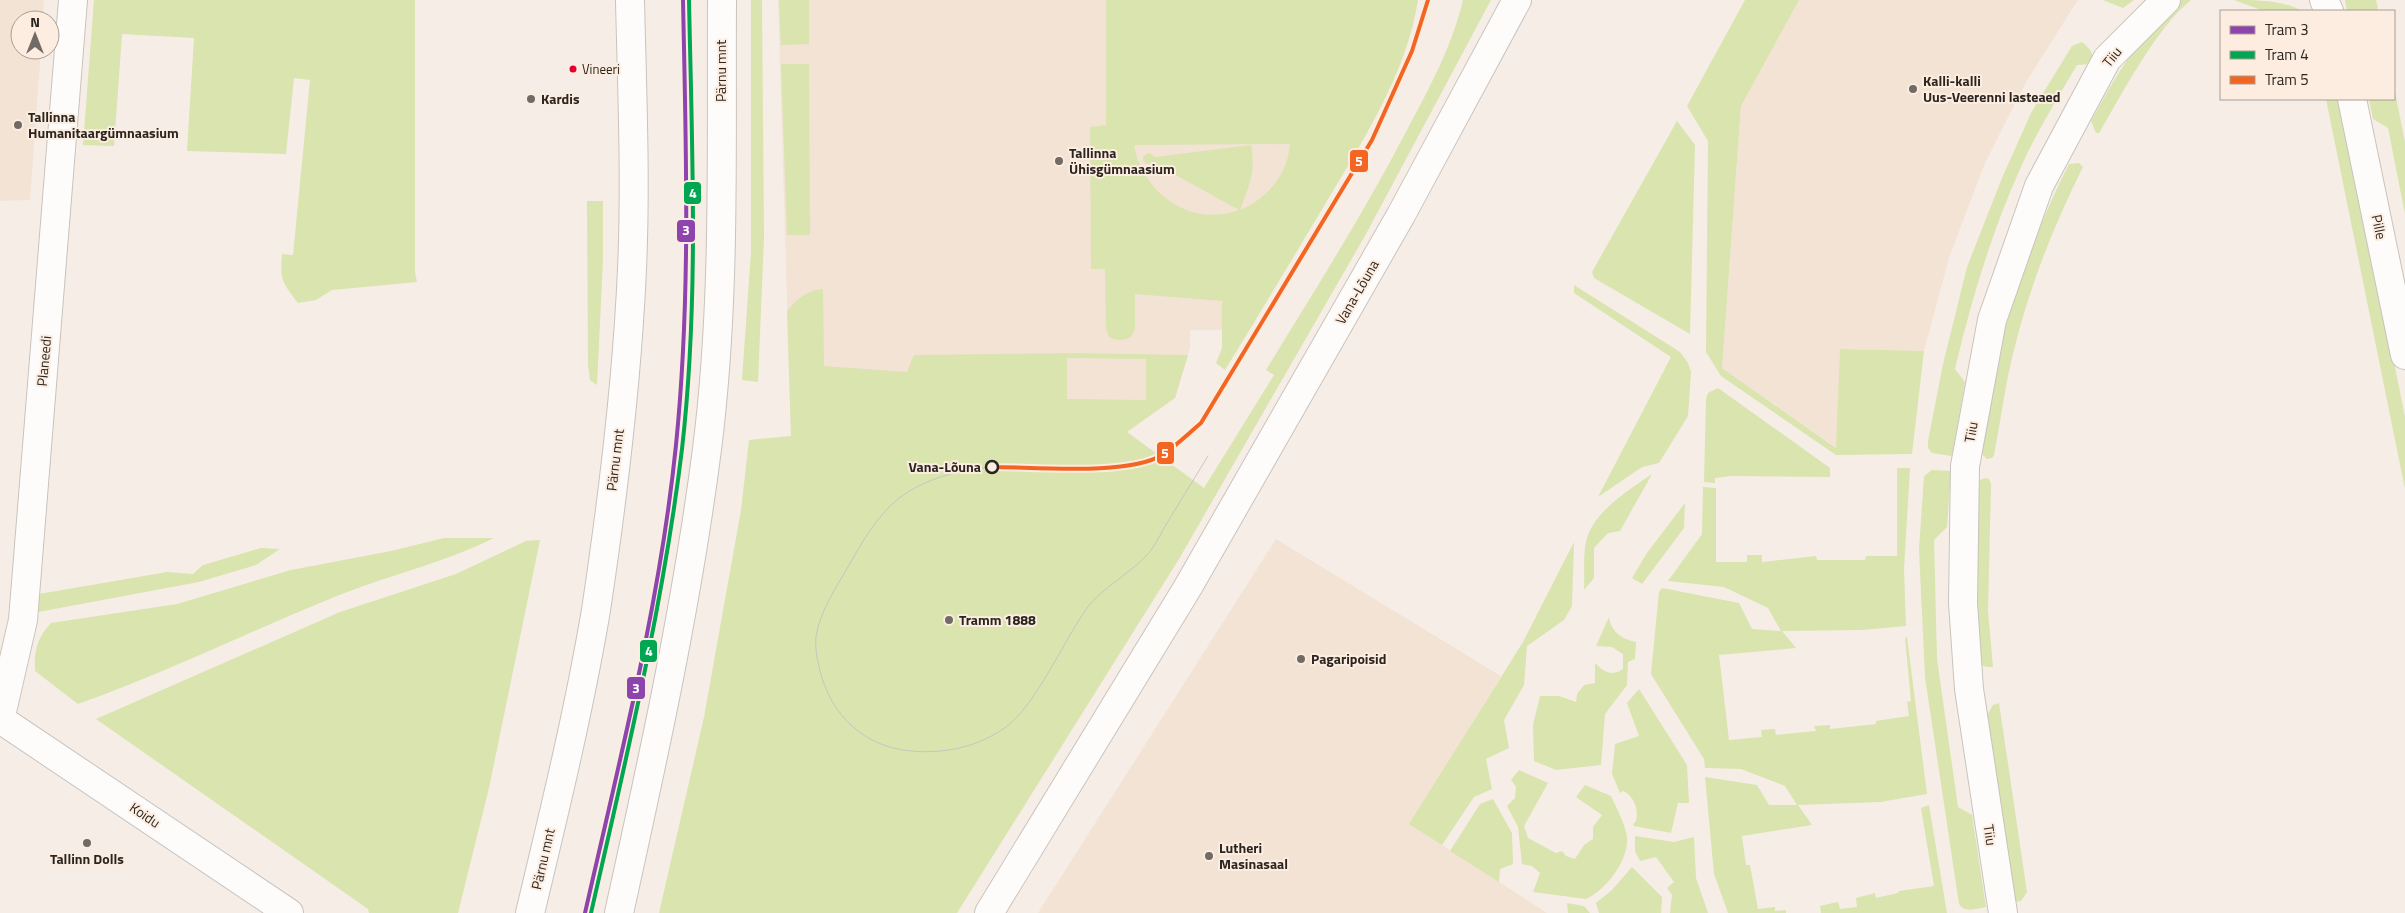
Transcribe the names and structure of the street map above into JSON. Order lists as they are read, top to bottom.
{
  "streets": {
    "street": [
      "Tiiu",
      "Pärnu mnt",
      "Pille",
      "Vana-Lõuna",
      "Planeedi",
      "Koidu"
    ]
  },
  "crossings": [
    ["Planeedi", "Koidu"]
  ],
  "places": [
    "Vineeri",
    "Kalli-kalli Uus-Veerenni lasteaed",
    "Kardis",
    "Tallinna Humanitaargümnaasium",
    "Tallinna Ühisgümnaasium",
    "Vana-Lõuna",
    "Tramm 1888",
    "Pagaripoisid",
    "Tallinn Dolls",
    "Lutheri Masinasaal"
  ],
  "lines": ["tram line 3", "tram line 4", "tram line 5"],
  "legend": ["Tram 3", "Tram 4", "Tram 5"],
  "north": "top"
}
